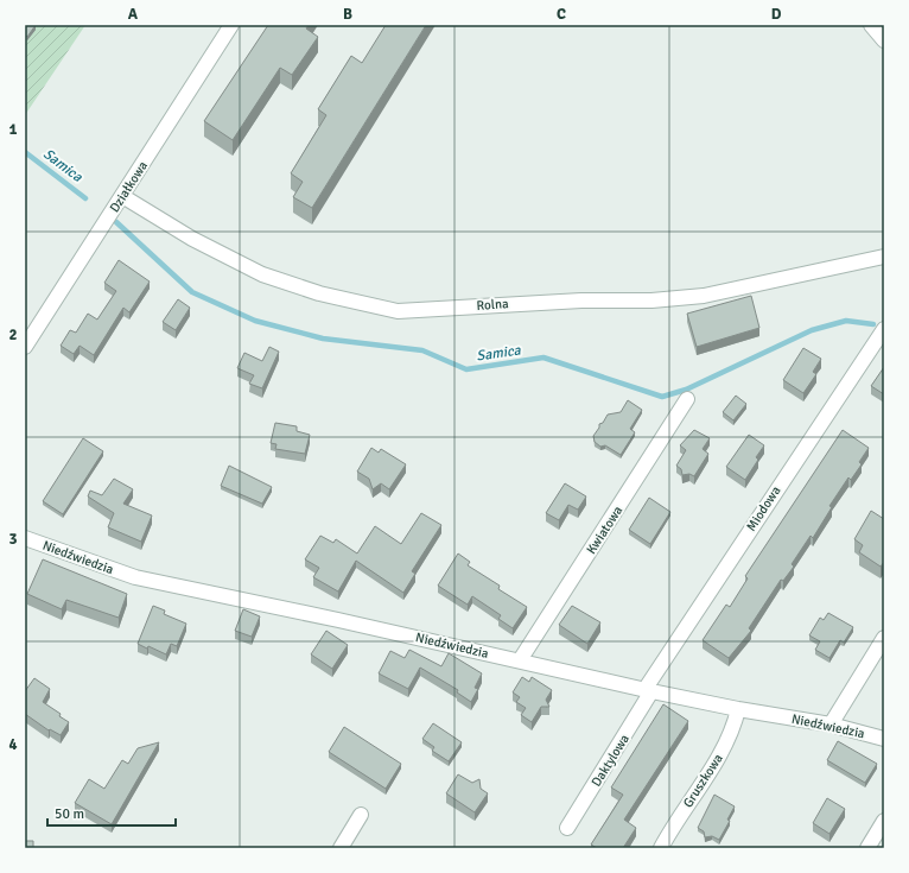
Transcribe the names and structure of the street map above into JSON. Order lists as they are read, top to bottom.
{
  "streets": {
    "street": [
      "Działkowa",
      "Rolna",
      "Miodowa",
      "Kwiatowa",
      "Niedźwiedzia",
      "Daktylowa",
      "Gruszkowa"
    ]
  },
  "crossings": [
    ["Działkowa", "Rolna"],
    ["Miodowa", "Niedźwiedzia"],
    ["Miodowa", "Daktylowa"],
    ["Kwiatowa", "Niedźwiedzia"],
    ["Niedźwiedzia", "Daktylowa"],
    ["Niedźwiedzia", "Gruszkowa"]
  ],
  "water": ["Samica"],
  "scale_bar": "50 m",
  "grid": {
    "columns": [
      "A",
      "B",
      "C",
      "D"
    ],
    "rows": [
      "1",
      "2",
      "3",
      "4"
    ]
  }
}
